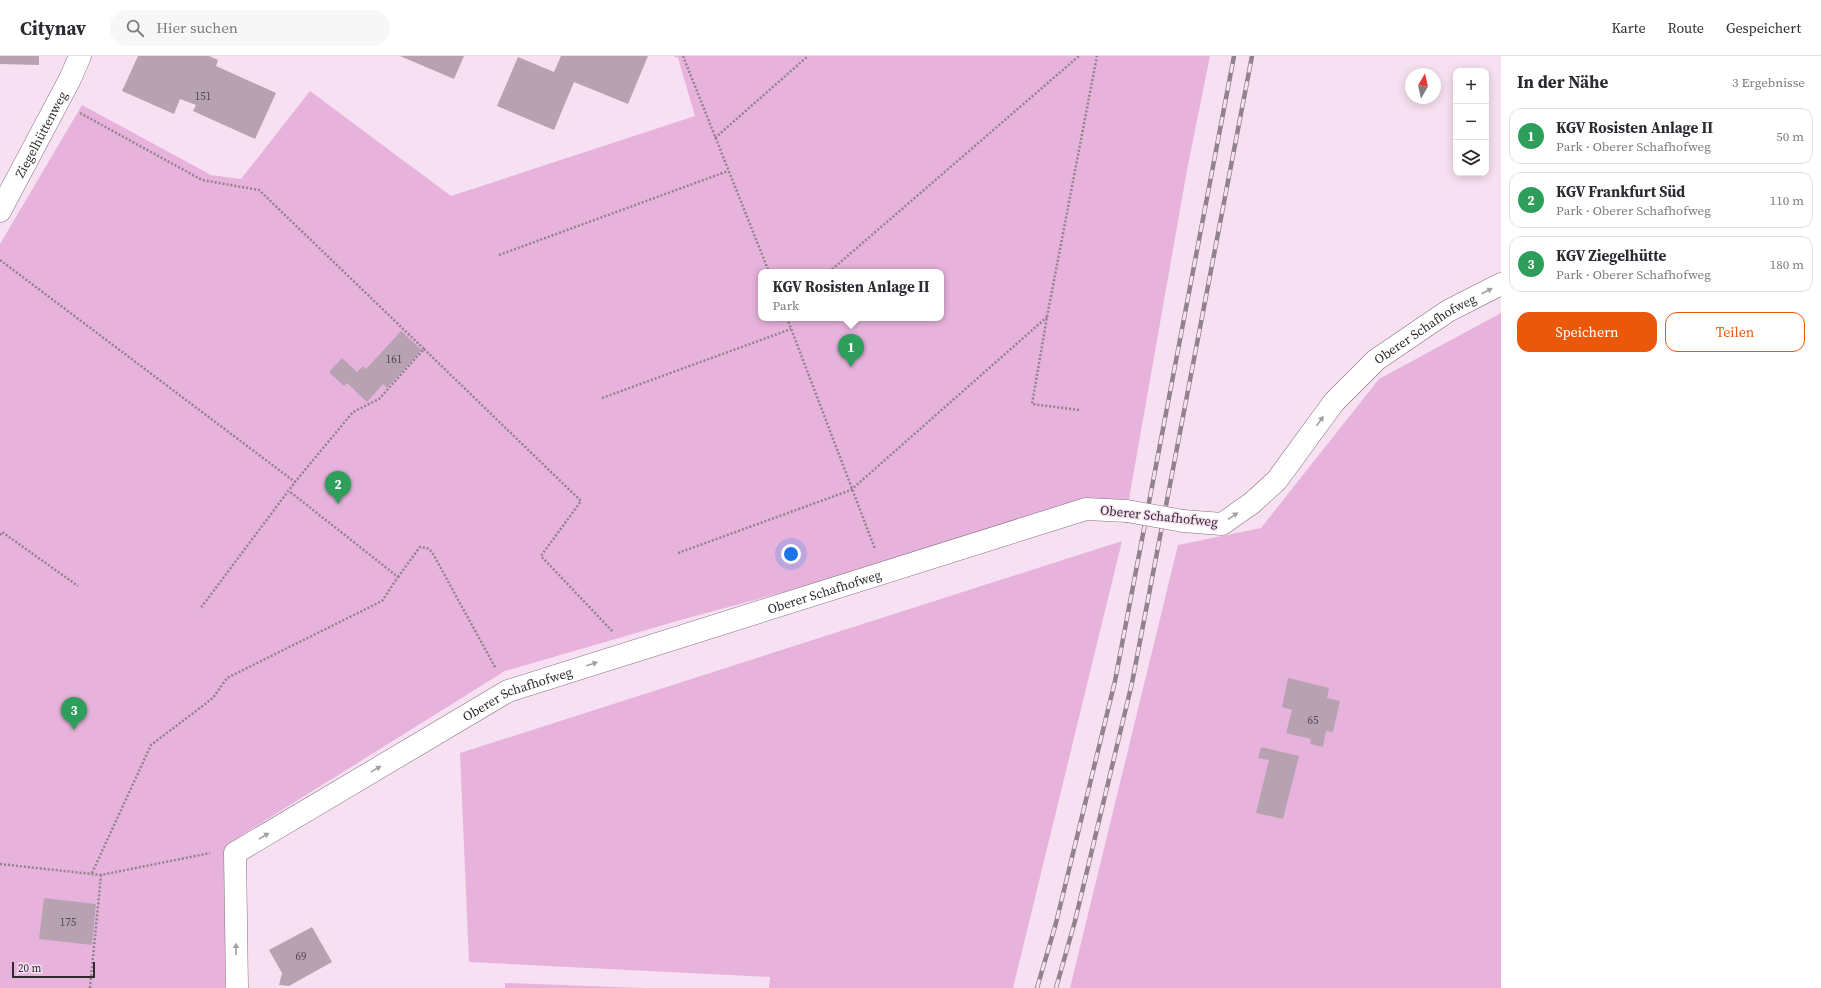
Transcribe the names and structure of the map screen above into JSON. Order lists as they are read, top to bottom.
{
  "streets": {
    "street": ["Ziegelhüttenweg", "Oberer Schafhofweg"]
  },
  "one_way": ["Oberer Schafhofweg"],
  "house_numbers": [
    "151",
    "161",
    "65",
    "175",
    "69"
  ],
  "scale_bar": "20 m",
  "north": "top",
  "page": {
    "header": "Citynav",
    "search": "Hier suchen",
    "nav": ["Karte", "Route", "Gespeichert"],
    "heading": ["In der Nähe", "3 Ergebnisse"],
    "map_buttons": ["+", "−"],
    "list": [
      {
        "mark": "1",
        "name": "KGV Rosisten Anlage II",
        "note": "Park · Oberer Schafhofweg",
        "value": "50 m"
      },
      {
        "mark": "2",
        "name": "KGV Frankfurt Süd",
        "note": "Park · Oberer Schafhofweg",
        "value": "110 m"
      },
      {
        "mark": "3",
        "name": "KGV Ziegelhütte",
        "note": "Park · Oberer Schafhofweg",
        "value": "180 m"
      }
    ],
    "popup": ["KGV Rosisten Anlage II", "Park"],
    "buttons": ["Speichern", "Teilen"],
    "pins": ["1", "2", "3"],
    "scale": "20 m"
  }
}
